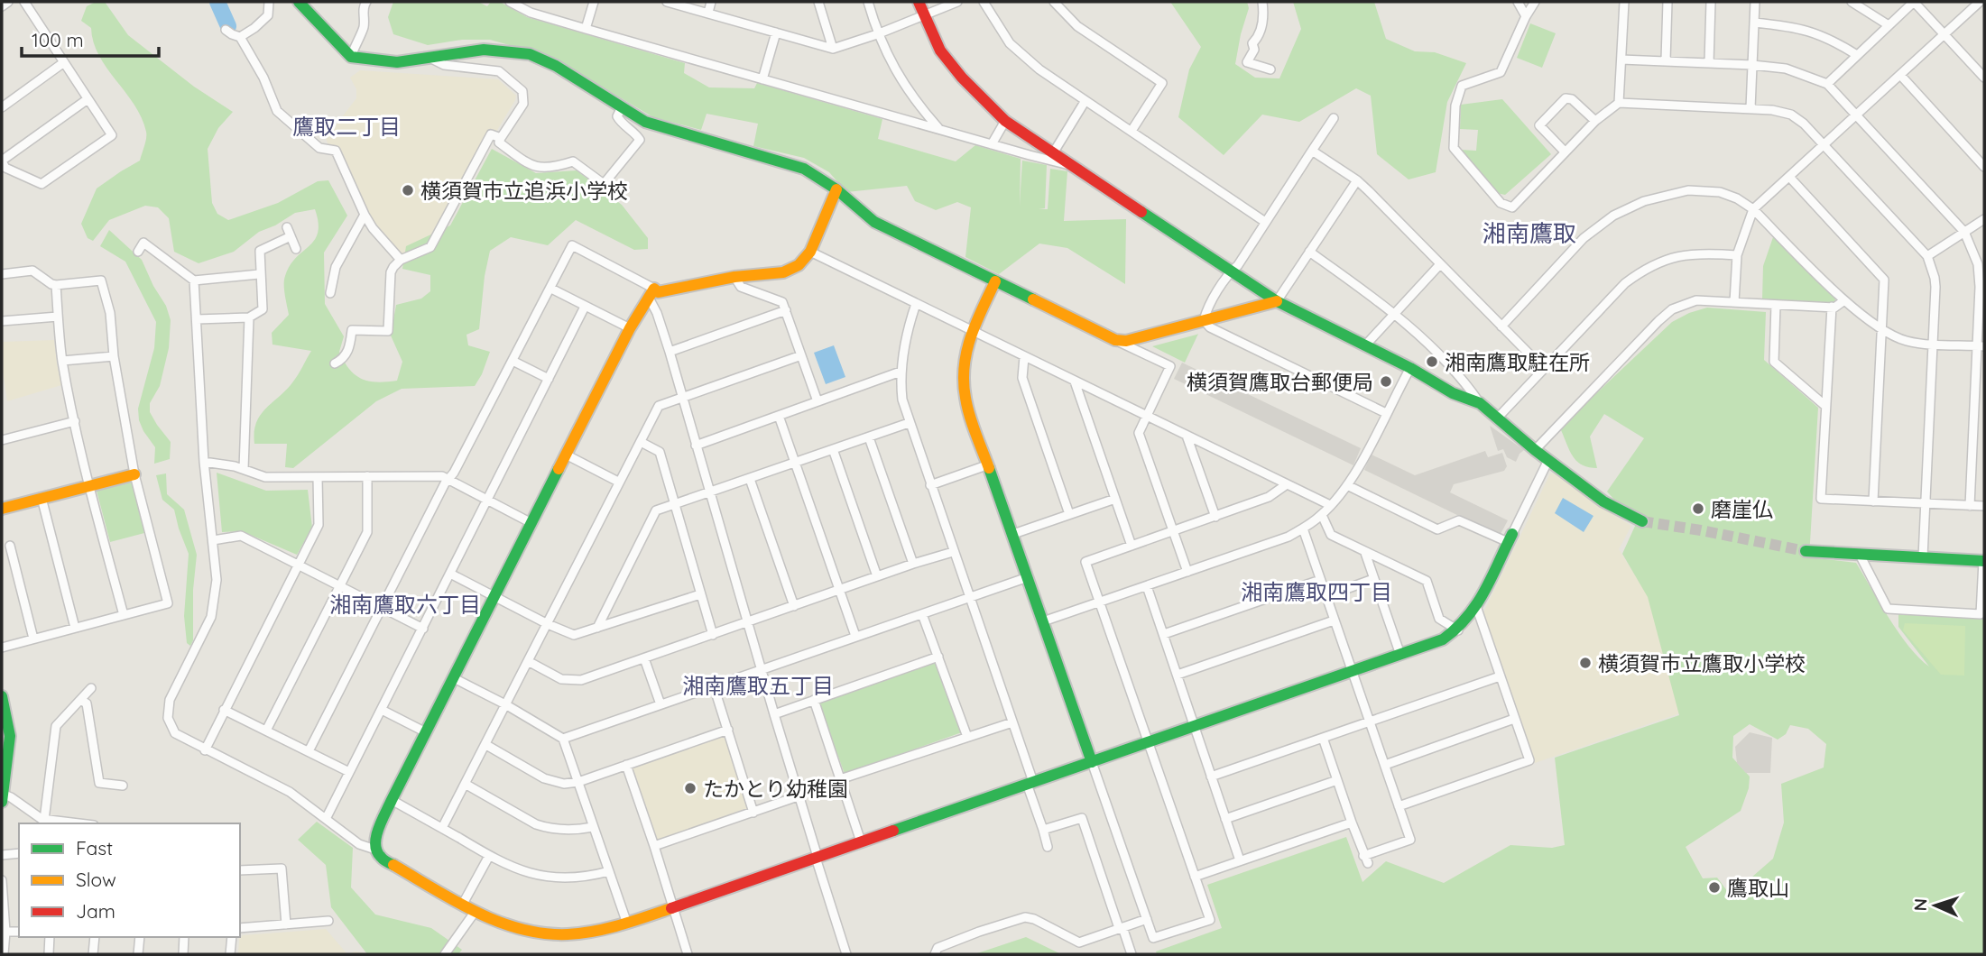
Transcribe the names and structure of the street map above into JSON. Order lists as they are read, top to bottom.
{
  "districts": [
    "鷹取二丁目",
    "湘南鷹取",
    "湘南鷹取四丁目",
    "湘南鷹取六丁目",
    "湘南鷹取五丁目"
  ],
  "places": [
    "横須賀市立追浜小学校",
    "湘南鷹取駐在所",
    "横須賀鷹取台郵便局",
    "磨崖仏",
    "横須賀市立鷹取小学校",
    "たかとり幼稚園",
    "鷹取山"
  ],
  "legend": ["Fast", "Slow", "Jam"],
  "scale_bar": "100 m",
  "north": "left"
}
